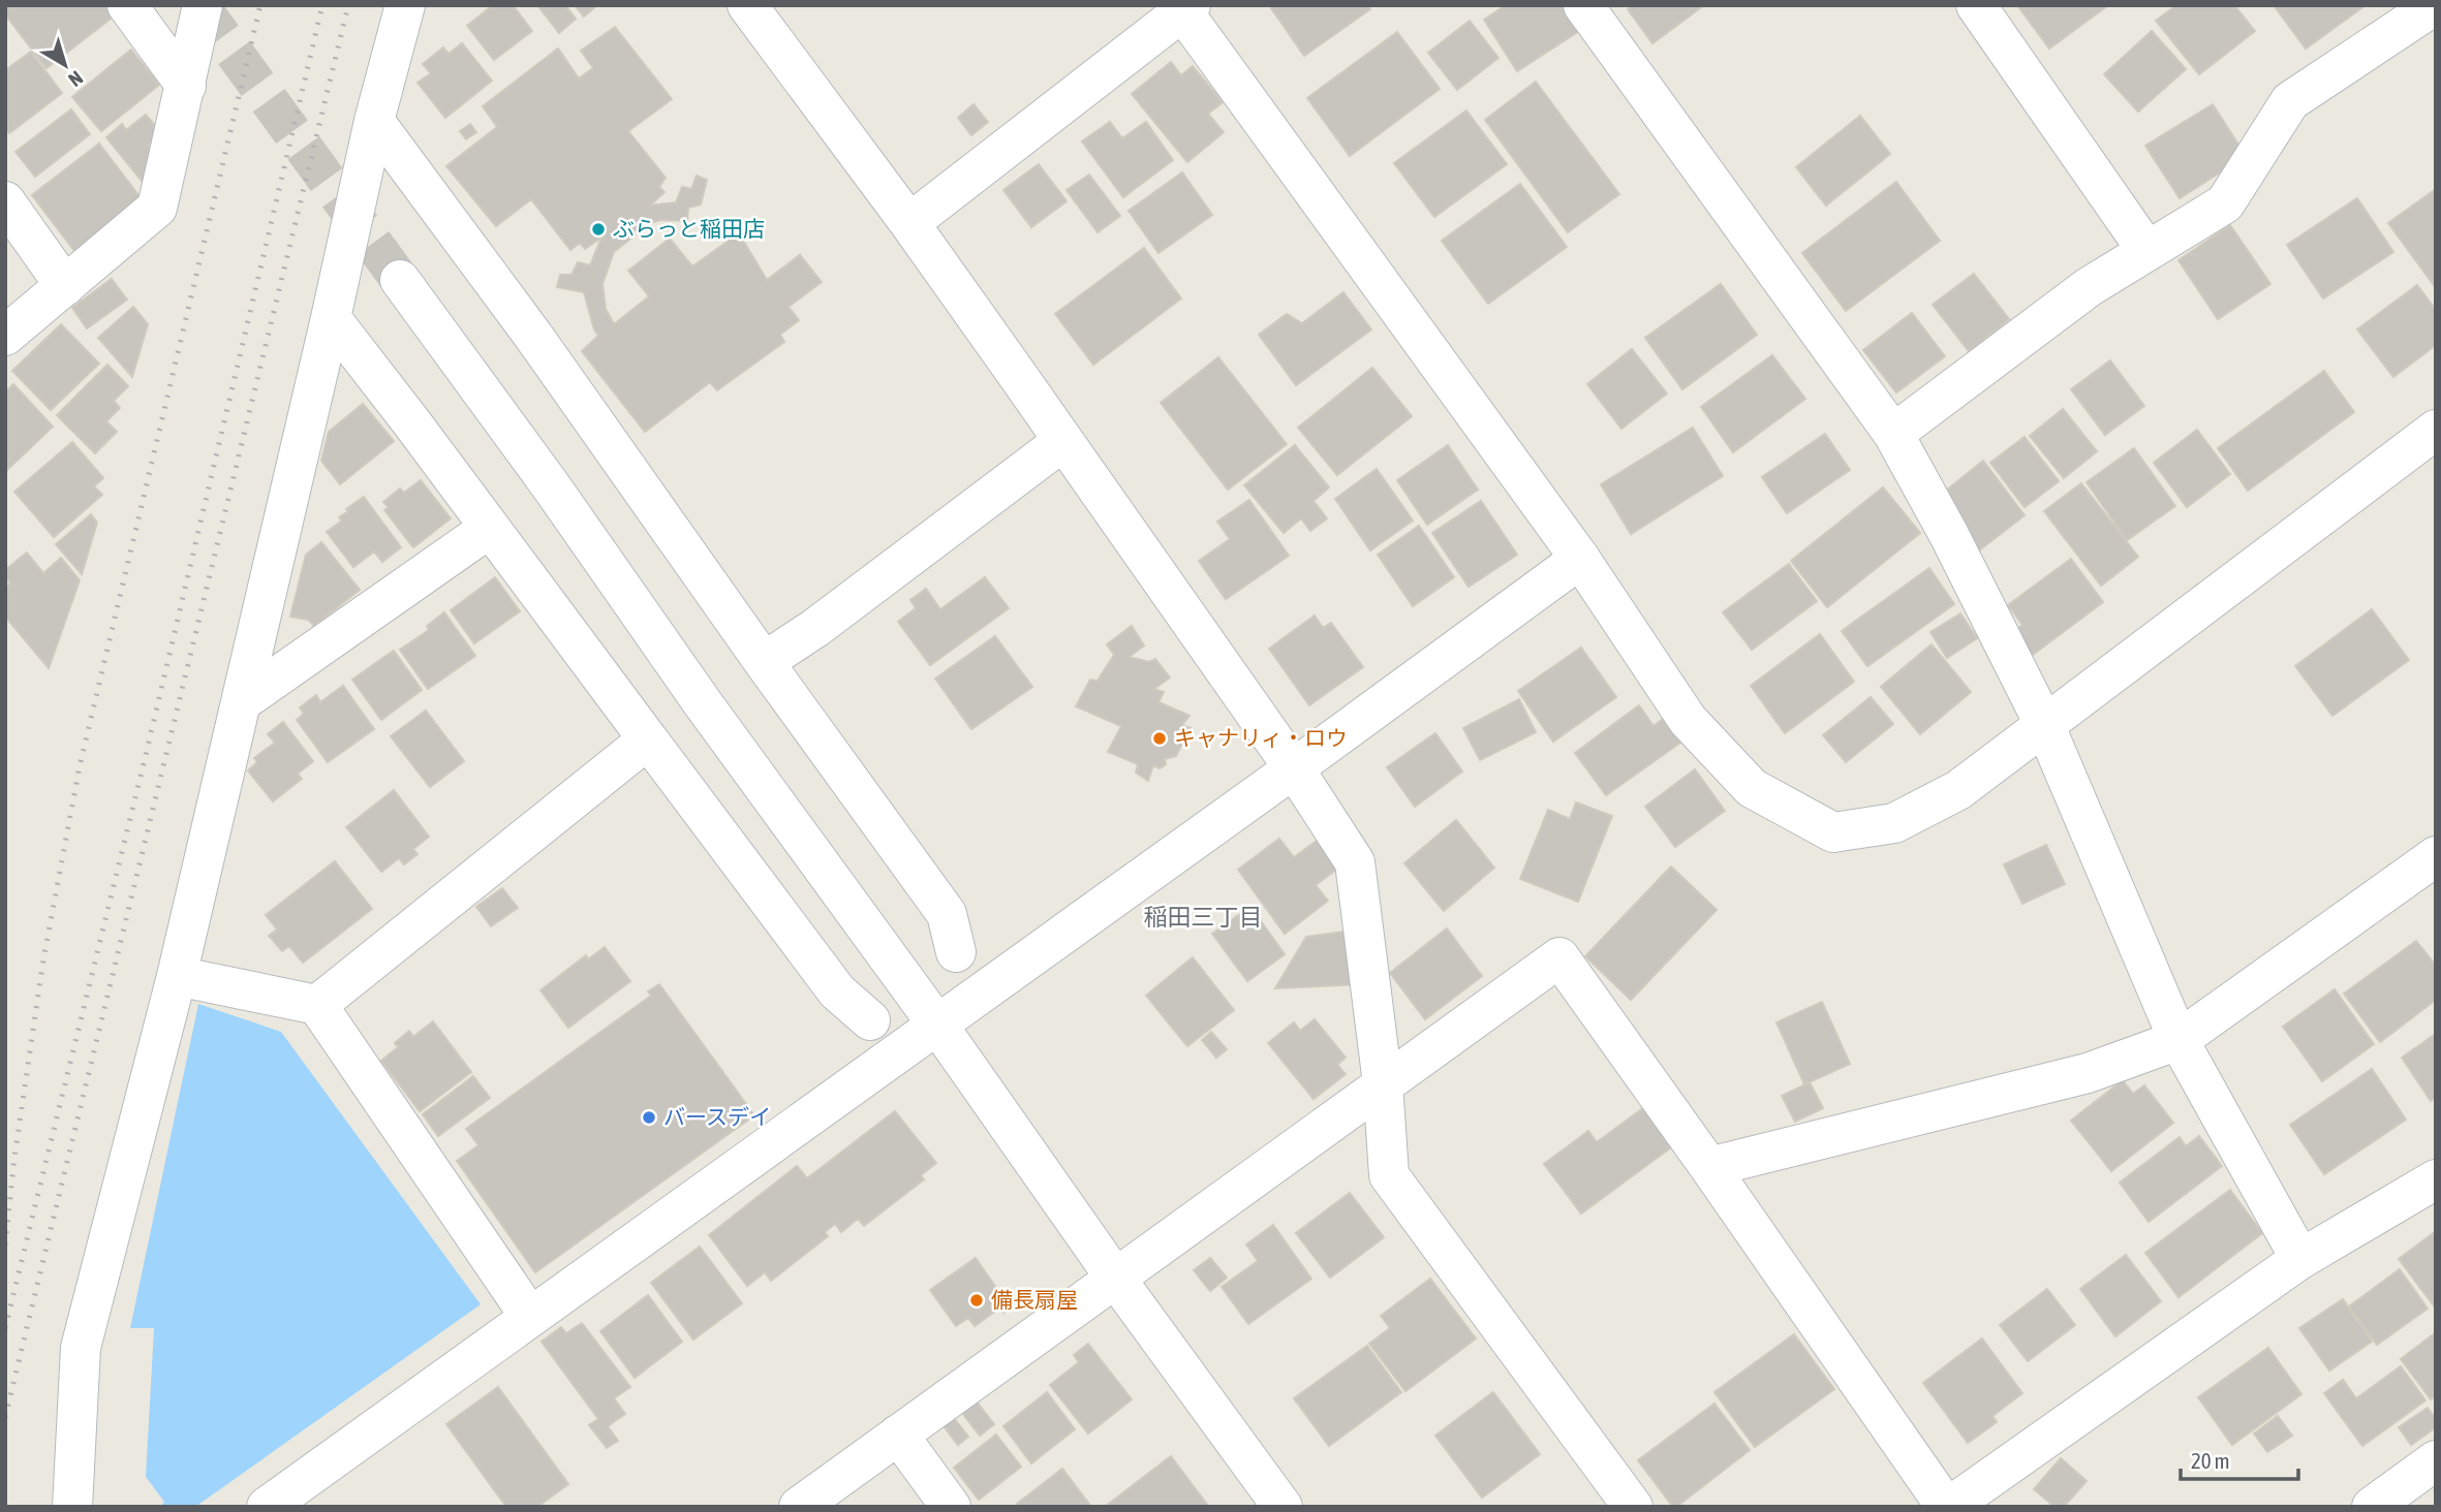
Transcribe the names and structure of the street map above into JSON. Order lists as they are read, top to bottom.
{
  "districts": ["稲田三丁目"],
  "places": [
    "ぶらっと稲田店",
    "キャナリィ・ロウ",
    "バースデイ",
    "備長扇屋"
  ],
  "scale_bar": "20 m",
  "north": "bottom right"
}
